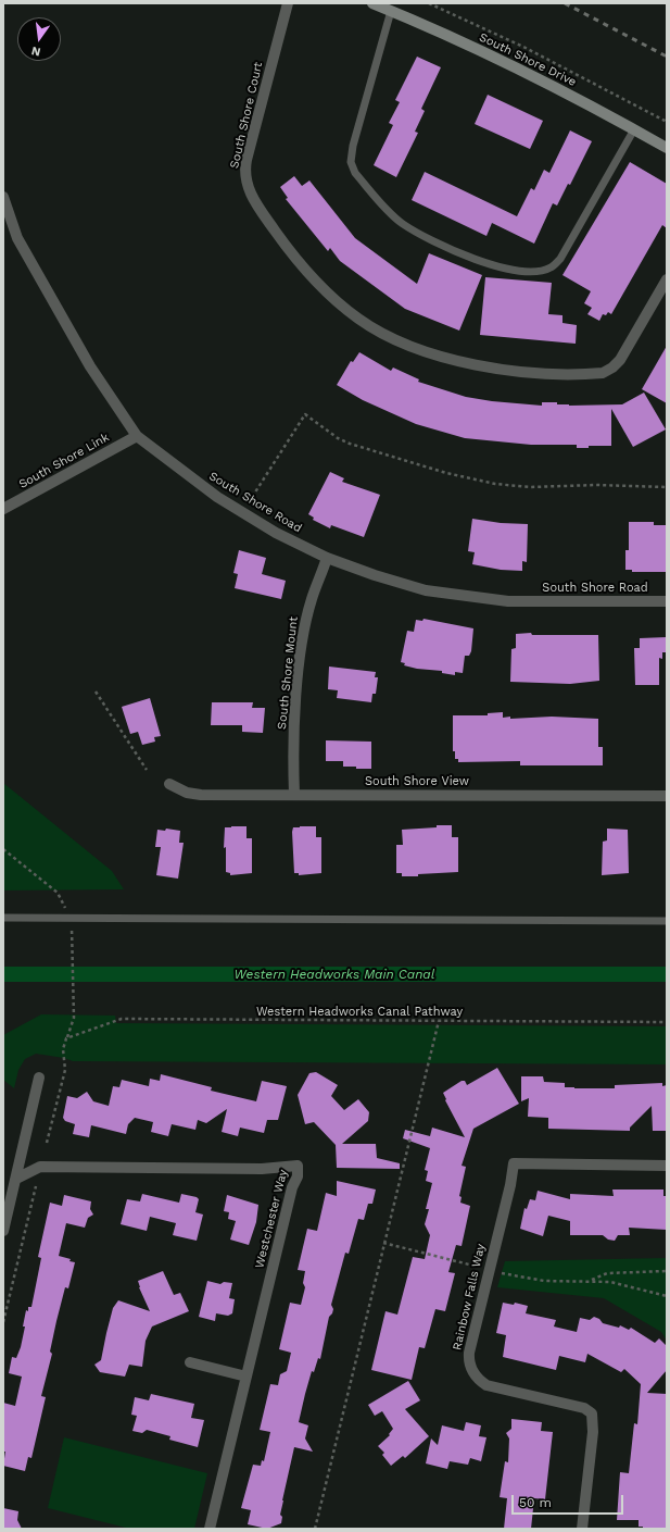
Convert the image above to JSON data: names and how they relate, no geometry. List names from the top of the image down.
{
  "streets": {
    "street": [
      "South Shore Drive",
      "South Shore Court",
      "South Shore Link",
      "South Shore Road",
      "South Shore Mount",
      "South Shore View",
      "Westchester Way",
      "Rainbow Falls Way"
    ],
    "path": ["Western Headworks Canal Pathway"]
  },
  "crossings": [
    ["South Shore Link", "South Shore Road"],
    ["South Shore Road", "South Shore Mount"],
    ["South Shore Mount", "South Shore View"]
  ],
  "water": ["Western Headworks Main Canal"],
  "scale_bar": "50 m",
  "north": "bottom"
}
